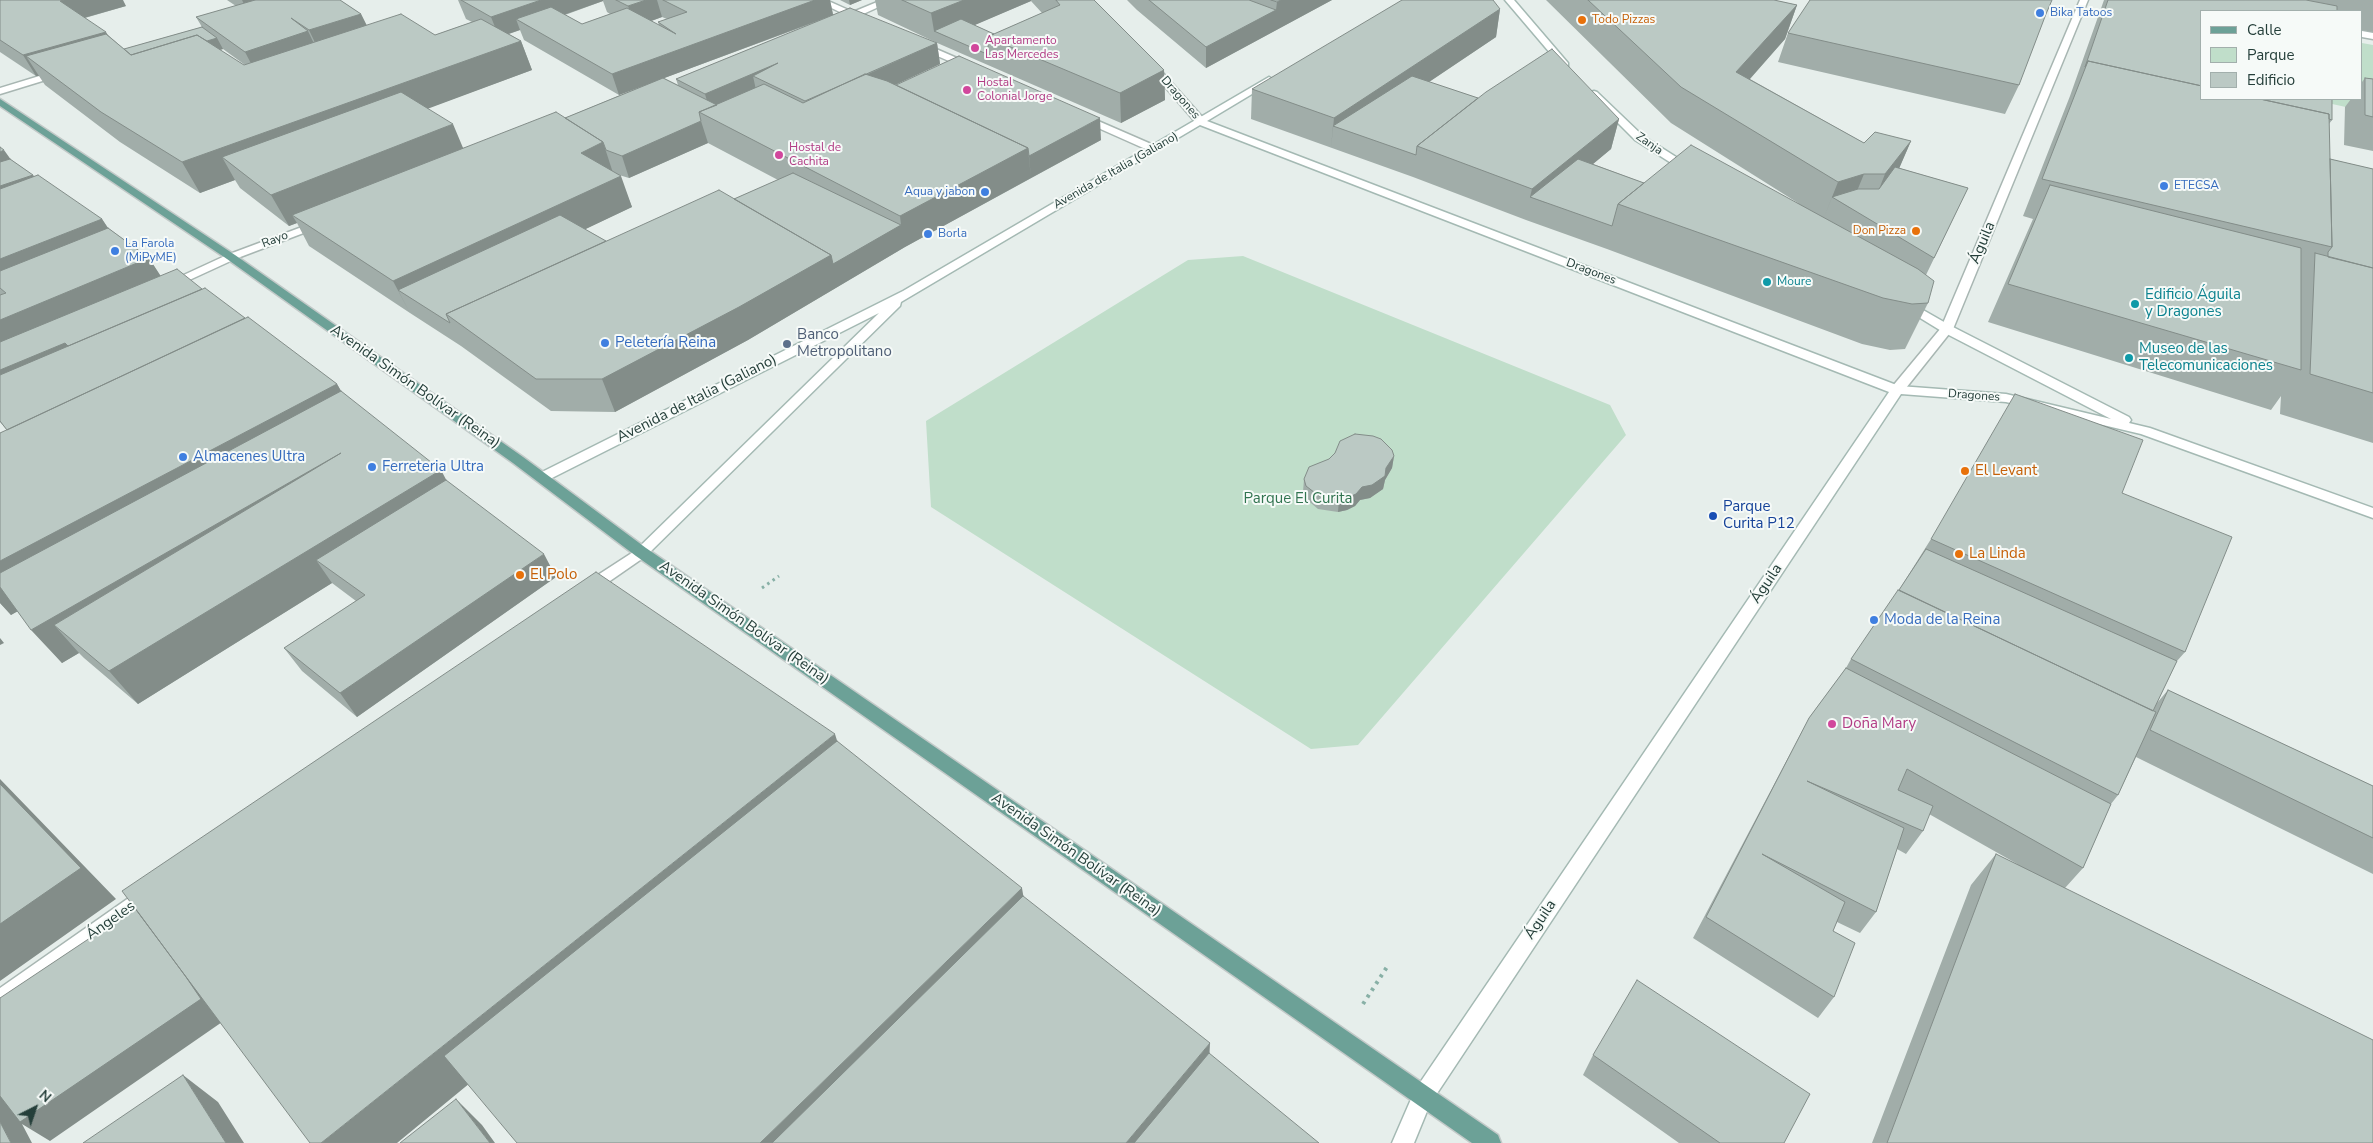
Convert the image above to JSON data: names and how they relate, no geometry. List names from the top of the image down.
{
  "streets": {
    "main road": [
      "Dragones",
      "Zanja",
      "Avenida de Italia (Galiano)",
      "Rayo",
      "Águila",
      "Avenida Simón Bolívar (Reina)",
      "Ángeles"
    ]
  },
  "crossings": [
    ["Dragones", "Avenida de Italia (Galiano)"],
    ["Dragones", "Águila"],
    ["Avenida de Italia (Galiano)", "Avenida Simón Bolívar (Reina)"],
    ["Rayo", "Avenida Simón Bolívar (Reina)"],
    ["Águila", "Avenida Simón Bolívar (Reina)"]
  ],
  "parks": ["Parque El Curita"],
  "places": [
    "Bika Tatoos",
    "Todo Pizzas",
    "Apartamento Las Mercedes",
    "Hostal Colonial Jorge",
    "Hostal de Cachita",
    "ETECSA",
    "Aqua y jabon",
    "Don Pizza",
    "Borla",
    "La Farola (MiPyME)",
    "Moure",
    "Edificio Águila y Dragones",
    "Peletería Reina",
    "Banco Metropolitano",
    "Museo de las Telecomunicaciones",
    "Almacenes Ultra",
    "Ferreteria Ultra",
    "El Levant",
    "Parque Curita P12",
    "La Linda",
    "El Polo",
    "Moda de la Reina",
    "Doña Mary"
  ],
  "legend": ["Calle", "Parque", "Edificio"],
  "north": "top right"
}
